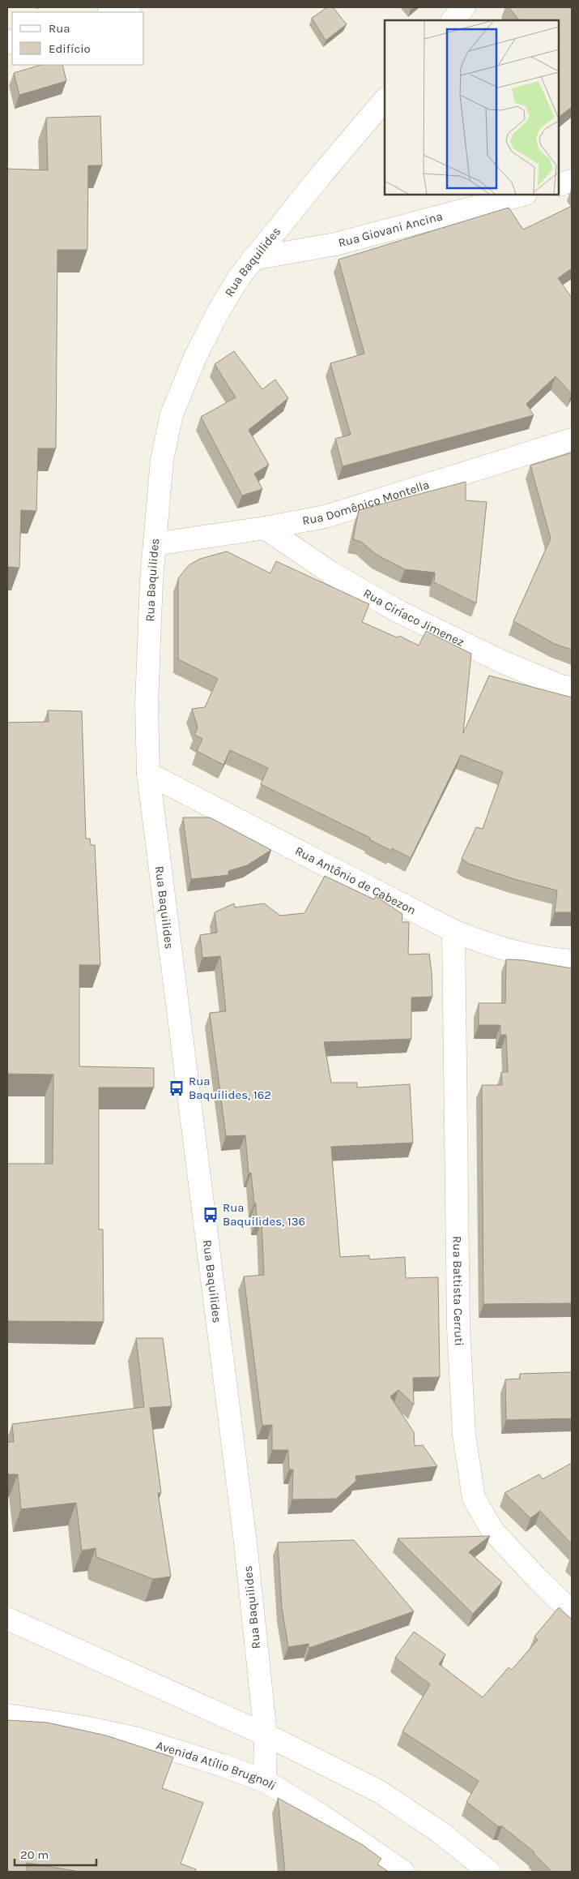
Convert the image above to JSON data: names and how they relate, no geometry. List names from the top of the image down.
{
  "streets": {
    "street": [
      "Rua Giovani Ancina",
      "Rua Baquilides",
      "Rua Domênico Montella",
      "Rua Ciríaco Jimenez",
      "Rua Antônio de Cabezon",
      "Rua Battista Cerruti",
      "Avenida Atílio Brugnoli"
    ]
  },
  "crossings": [
    ["Rua Giovani Ancina", "Rua Baquilides"],
    ["Rua Baquilides", "Rua Domênico Montella"],
    ["Rua Baquilides", "Rua Antônio de Cabezon"],
    ["Rua Baquilides", "Avenida Atílio Brugnoli"],
    ["Rua Domênico Montella", "Rua Ciríaco Jimenez"],
    ["Rua Antônio de Cabezon", "Rua Battista Cerruti"]
  ],
  "places": {
    "bus stop": ["Rua Baquilides, 162", "Rua Baquilides, 136"]
  },
  "legend": ["Rua", "Edifício"],
  "scale_bar": "20 m"
}
